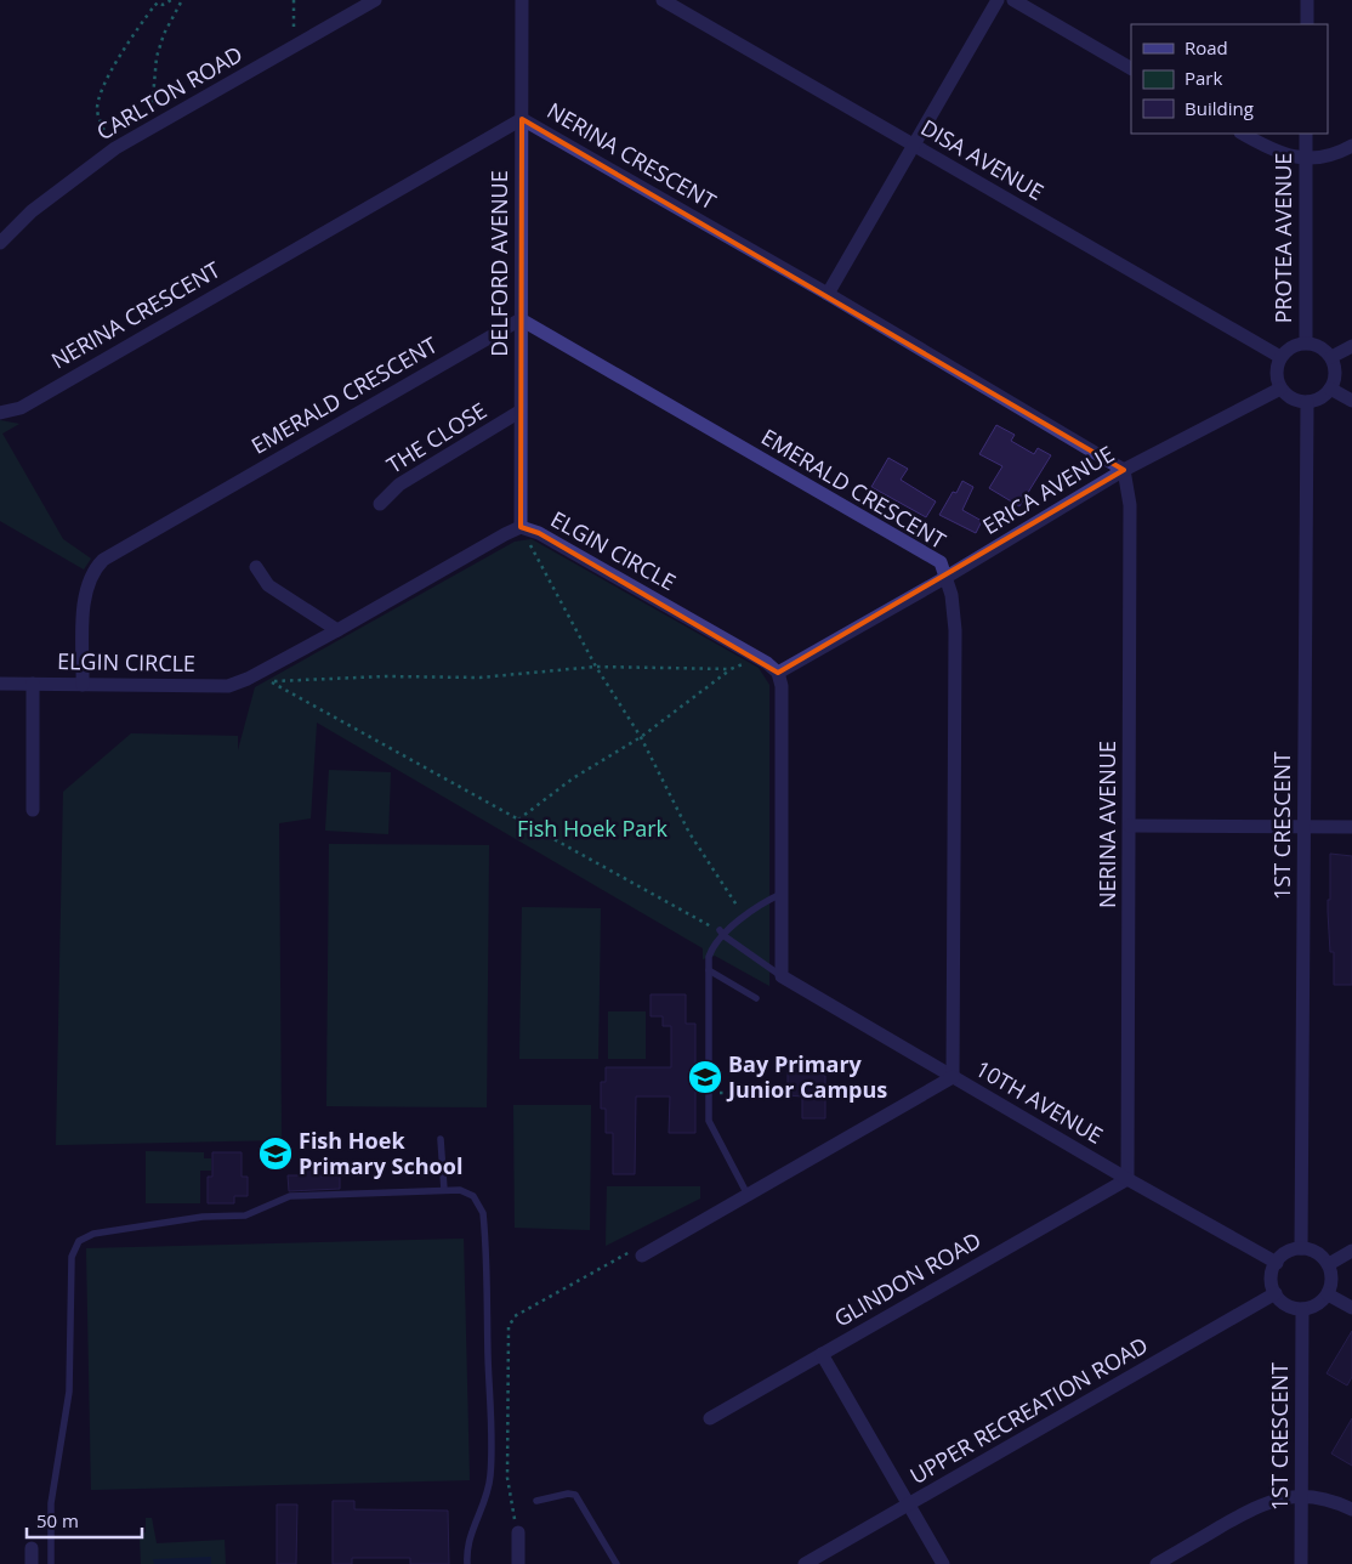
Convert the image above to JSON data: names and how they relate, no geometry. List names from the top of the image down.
{
  "streets": {
    "street": [
      "CARLTON ROAD",
      "NERINA CRESCENT",
      "DISA AVENUE",
      "PROTEA AVENUE",
      "DELFORD AVENUE",
      "EMERALD CRESCENT",
      "THE CLOSE",
      "ERICA AVENUE",
      "ELGIN CIRCLE",
      "NERINA AVENUE",
      "1ST CRESCENT",
      "10TH AVENUE",
      "GLINDON ROAD",
      "UPPER RECREATION ROAD"
    ]
  },
  "crossings": [
    ["NERINA CRESCENT", "DELFORD AVENUE"],
    ["NERINA CRESCENT", "ERICA AVENUE"],
    ["NERINA CRESCENT", "NERINA AVENUE"],
    ["DISA AVENUE", "PROTEA AVENUE"],
    ["DISA AVENUE", "ERICA AVENUE"],
    ["DISA AVENUE", "1ST CRESCENT"],
    ["PROTEA AVENUE", "ERICA AVENUE"],
    ["PROTEA AVENUE", "1ST CRESCENT"],
    ["DELFORD AVENUE", "EMERALD CRESCENT"],
    ["DELFORD AVENUE", "THE CLOSE"],
    ["DELFORD AVENUE", "ELGIN CIRCLE"],
    ["EMERALD CRESCENT", "ERICA AVENUE"],
    ["EMERALD CRESCENT", "ELGIN CIRCLE"],
    ["EMERALD CRESCENT", "10TH AVENUE"],
    ["ERICA AVENUE", "ELGIN CIRCLE"],
    ["ERICA AVENUE", "NERINA AVENUE"],
    ["ERICA AVENUE", "1ST CRESCENT"],
    ["NERINA AVENUE", "10TH AVENUE"],
    ["NERINA AVENUE", "GLINDON ROAD"],
    ["1ST CRESCENT", "10TH AVENUE"],
    ["1ST CRESCENT", "UPPER RECREATION ROAD"],
    ["10TH AVENUE", "GLINDON ROAD"],
    ["10TH AVENUE", "UPPER RECREATION ROAD"]
  ],
  "parks": ["Fish Hoek Park"],
  "places": {
    "school or university": ["Bay Primary Junior Campus", "Fish Hoek Primary School"]
  },
  "legend": ["Road", "Park", "Building"],
  "scale_bar": "50 m"
}
